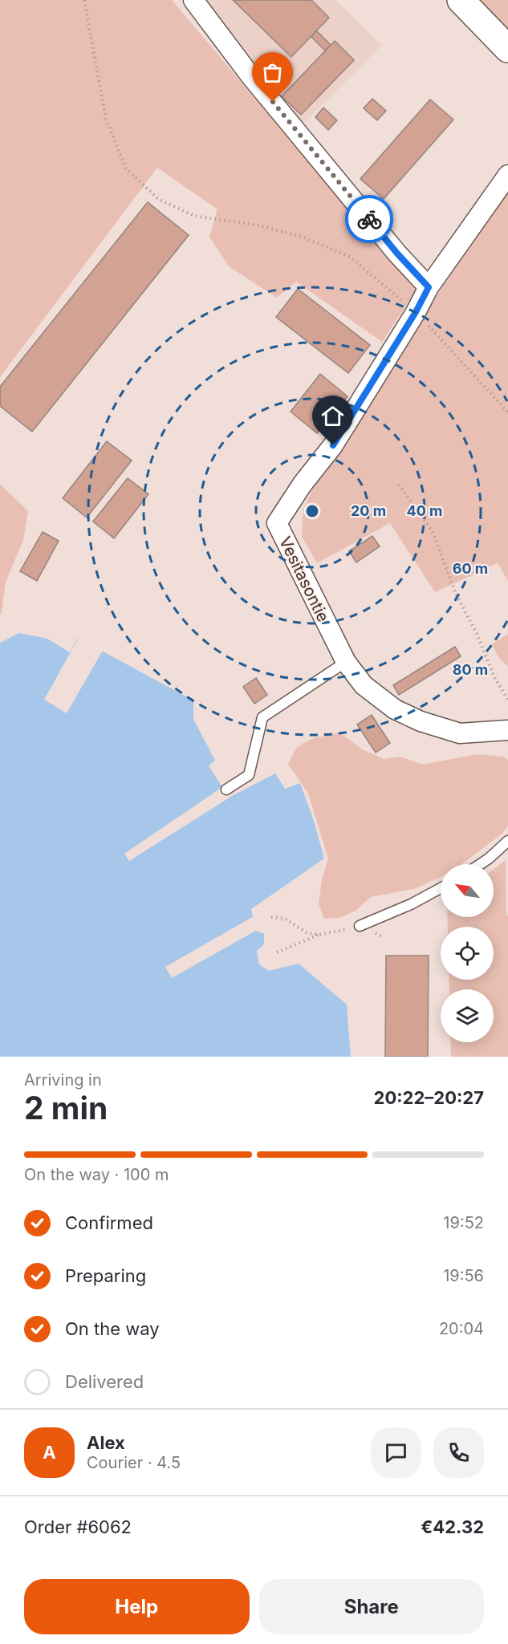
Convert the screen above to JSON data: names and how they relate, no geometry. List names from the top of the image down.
{
  "streets": {
    "street": ["Vesitasontie"]
  },
  "north": "top left",
  "page": {
    "heading": ["2 min", "Arriving in", "20:22–20:27"],
    "panel": [
      "Alex",
      "Courier · 4.5",
      "Order #6062",
      "€42.32"
    ],
    "bar": "On the way · 100 m",
    "list": [
      ["Confirmed", "19:52"],
      ["Preparing", "19:56"],
      ["On the way", "20:04"],
      "Delivered"
    ],
    "round": "A",
    "buttons": ["Help", "Share"]
  },
  "rings": [
    "20 m",
    "40 m",
    "60 m",
    "80 m"
  ]
}
